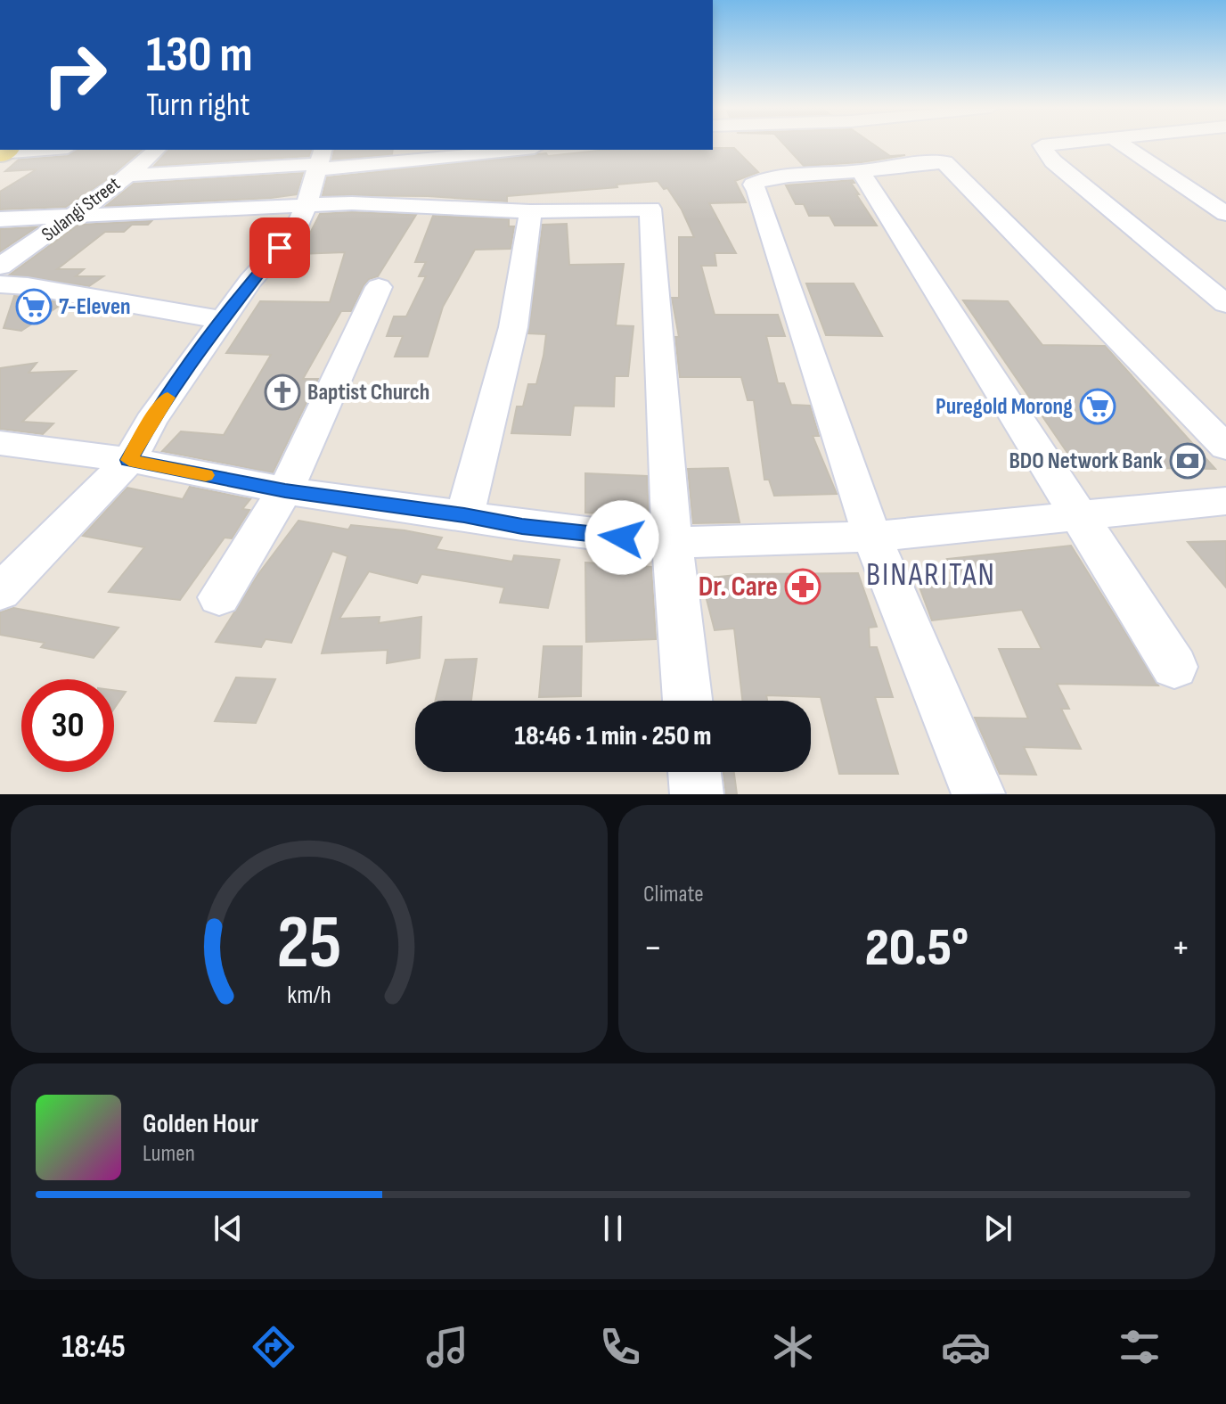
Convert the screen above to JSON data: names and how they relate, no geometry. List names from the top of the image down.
{
  "streets": {
    "street": ["Sulangi Street"]
  },
  "districts": ["BINARITAN"],
  "places": {
    "supermarket": ["7-Eleven", "Puregold Morong"],
    "church": ["Baptist Church"],
    "bank": ["BDO Network Bank"],
    "pharmacy": ["Dr. Care"]
  },
  "page": {
    "turn": ["130 m", "Turn right"],
    "limit": "30",
    "trip": "18:46 · 1 min · 250 m",
    "tile": "Climate",
    "heat": ["−", "20.5°", "+"],
    "song": ["Golden Hour", "Lumen"],
    "tabs": "18:45",
    "gauge": ["25", "km/h"]
  }
}
